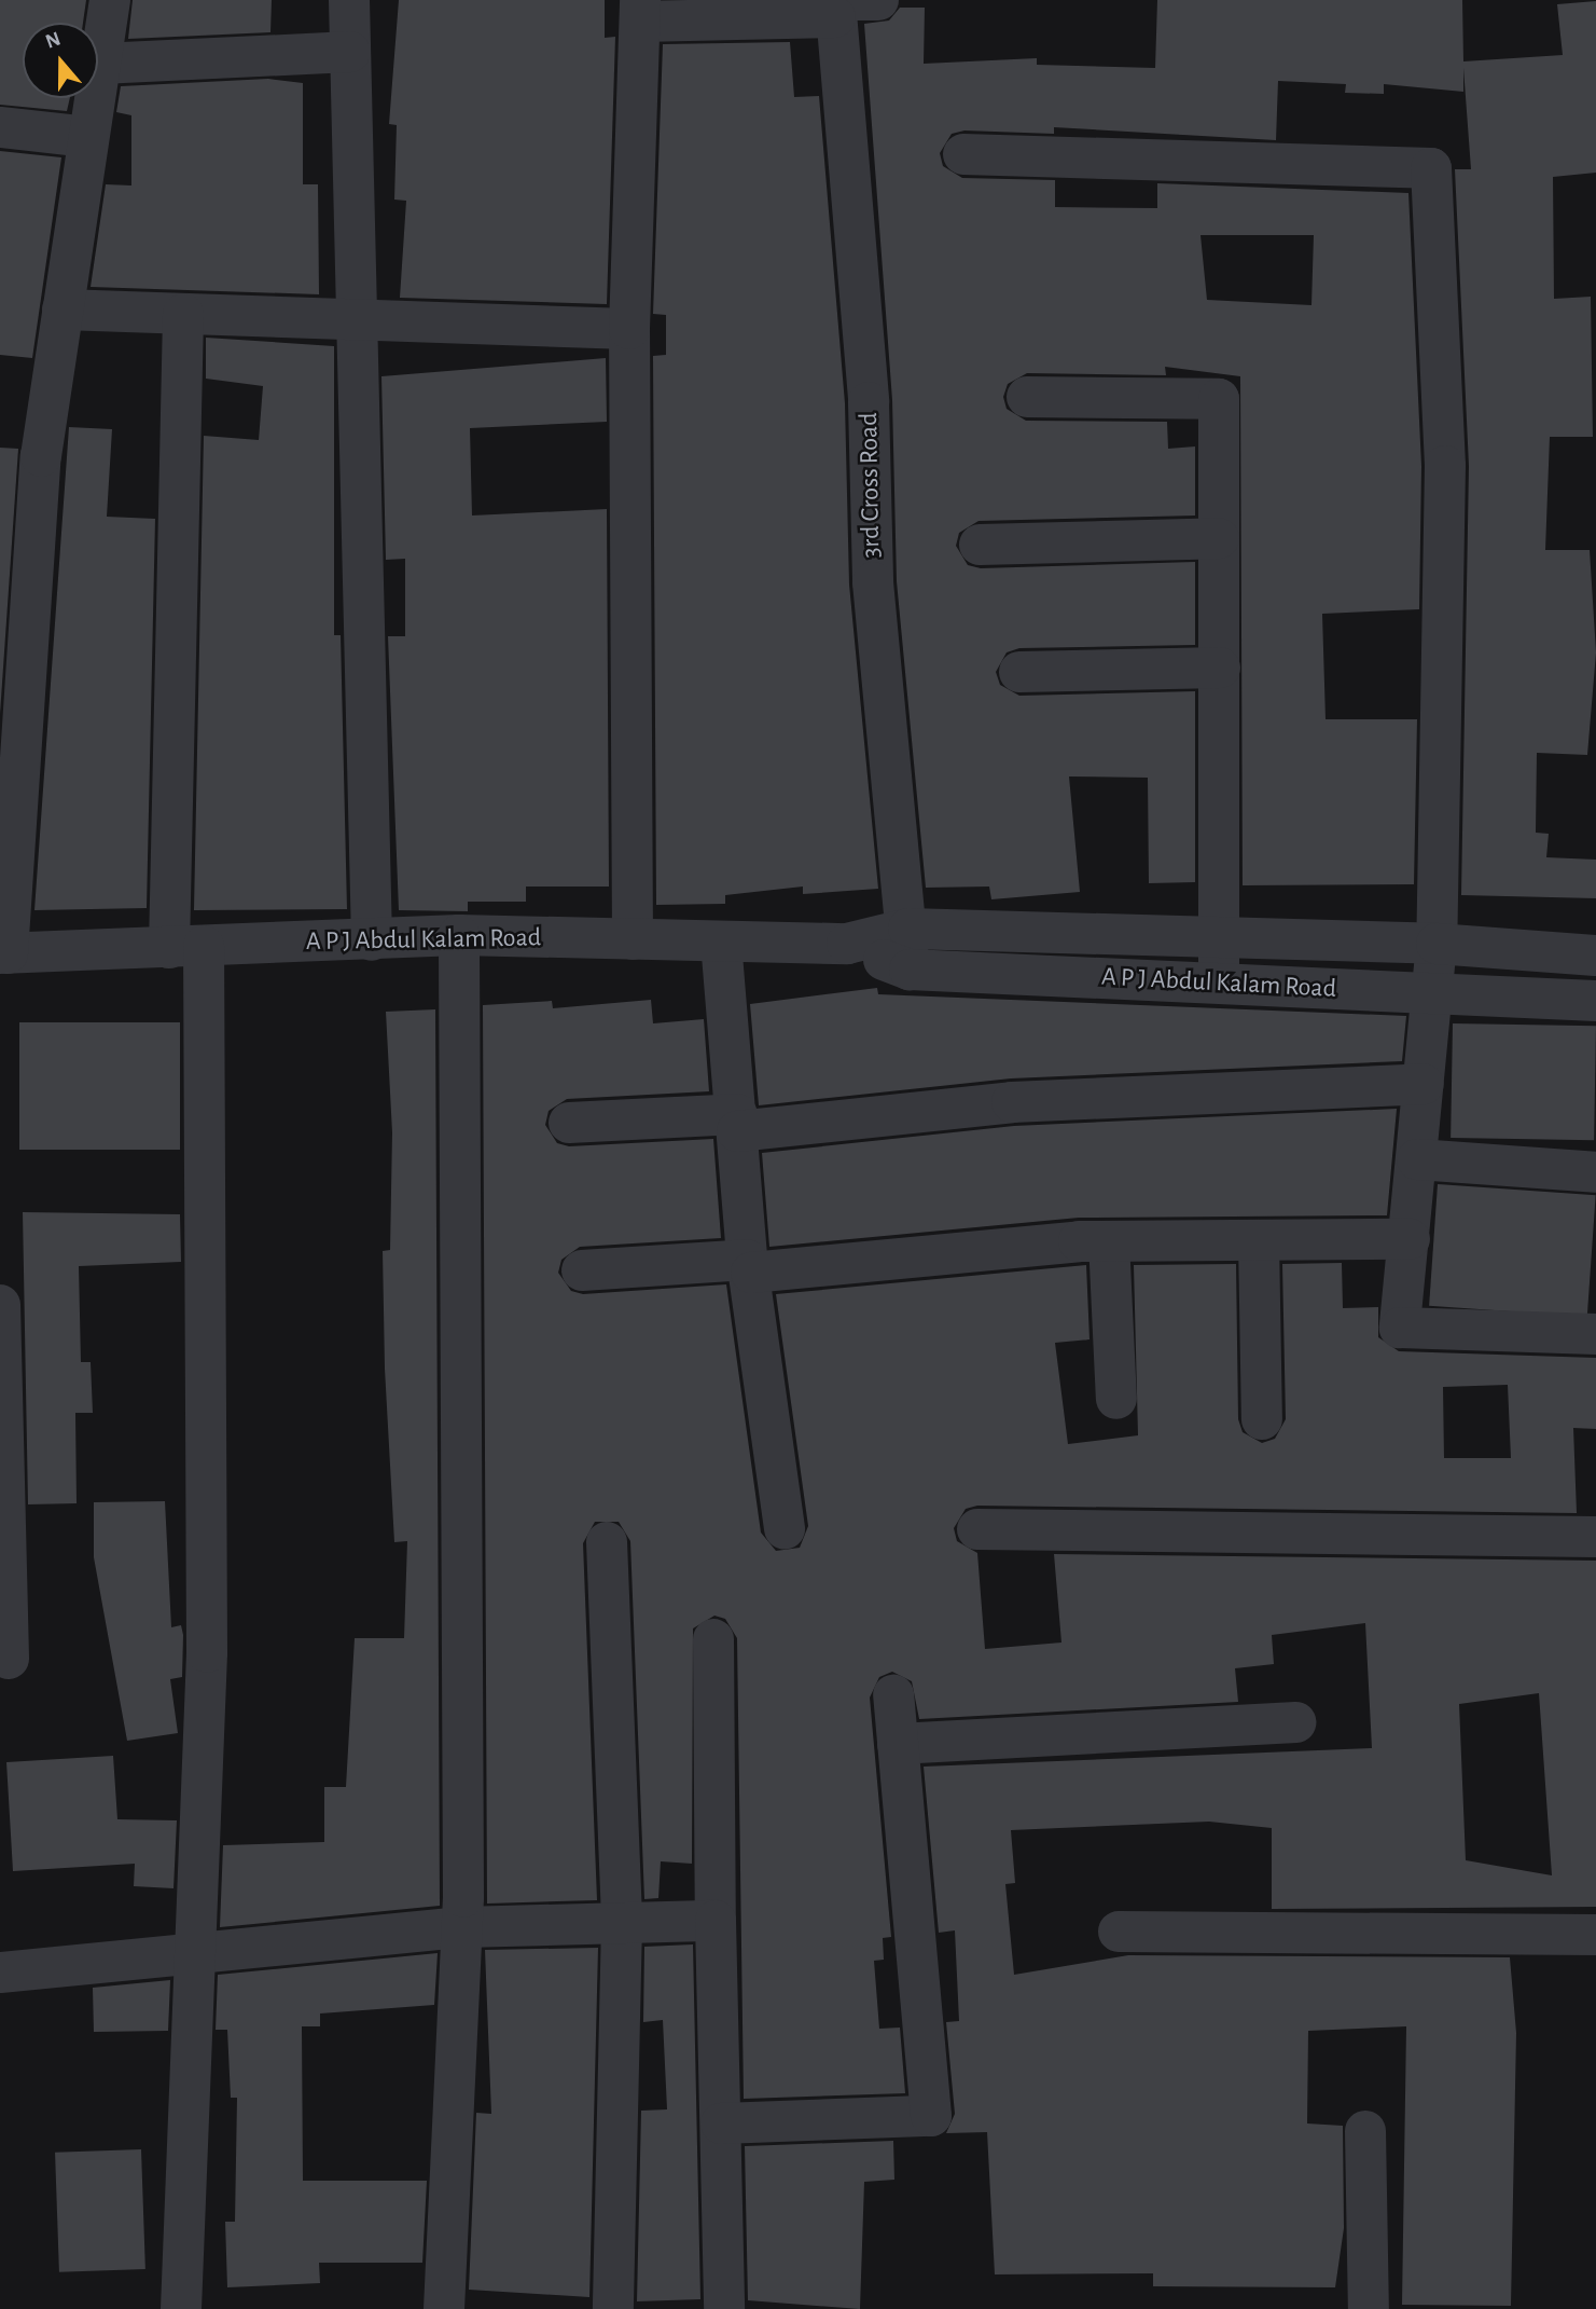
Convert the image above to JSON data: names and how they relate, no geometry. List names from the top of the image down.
{
  "streets": {
    "street": ["3rd Cross Road", "A P J Abdul Kalam Road"]
  },
  "crossings": [
    ["3rd Cross Road", "A P J Abdul Kalam Road"]
  ],
  "north": "top"
}
